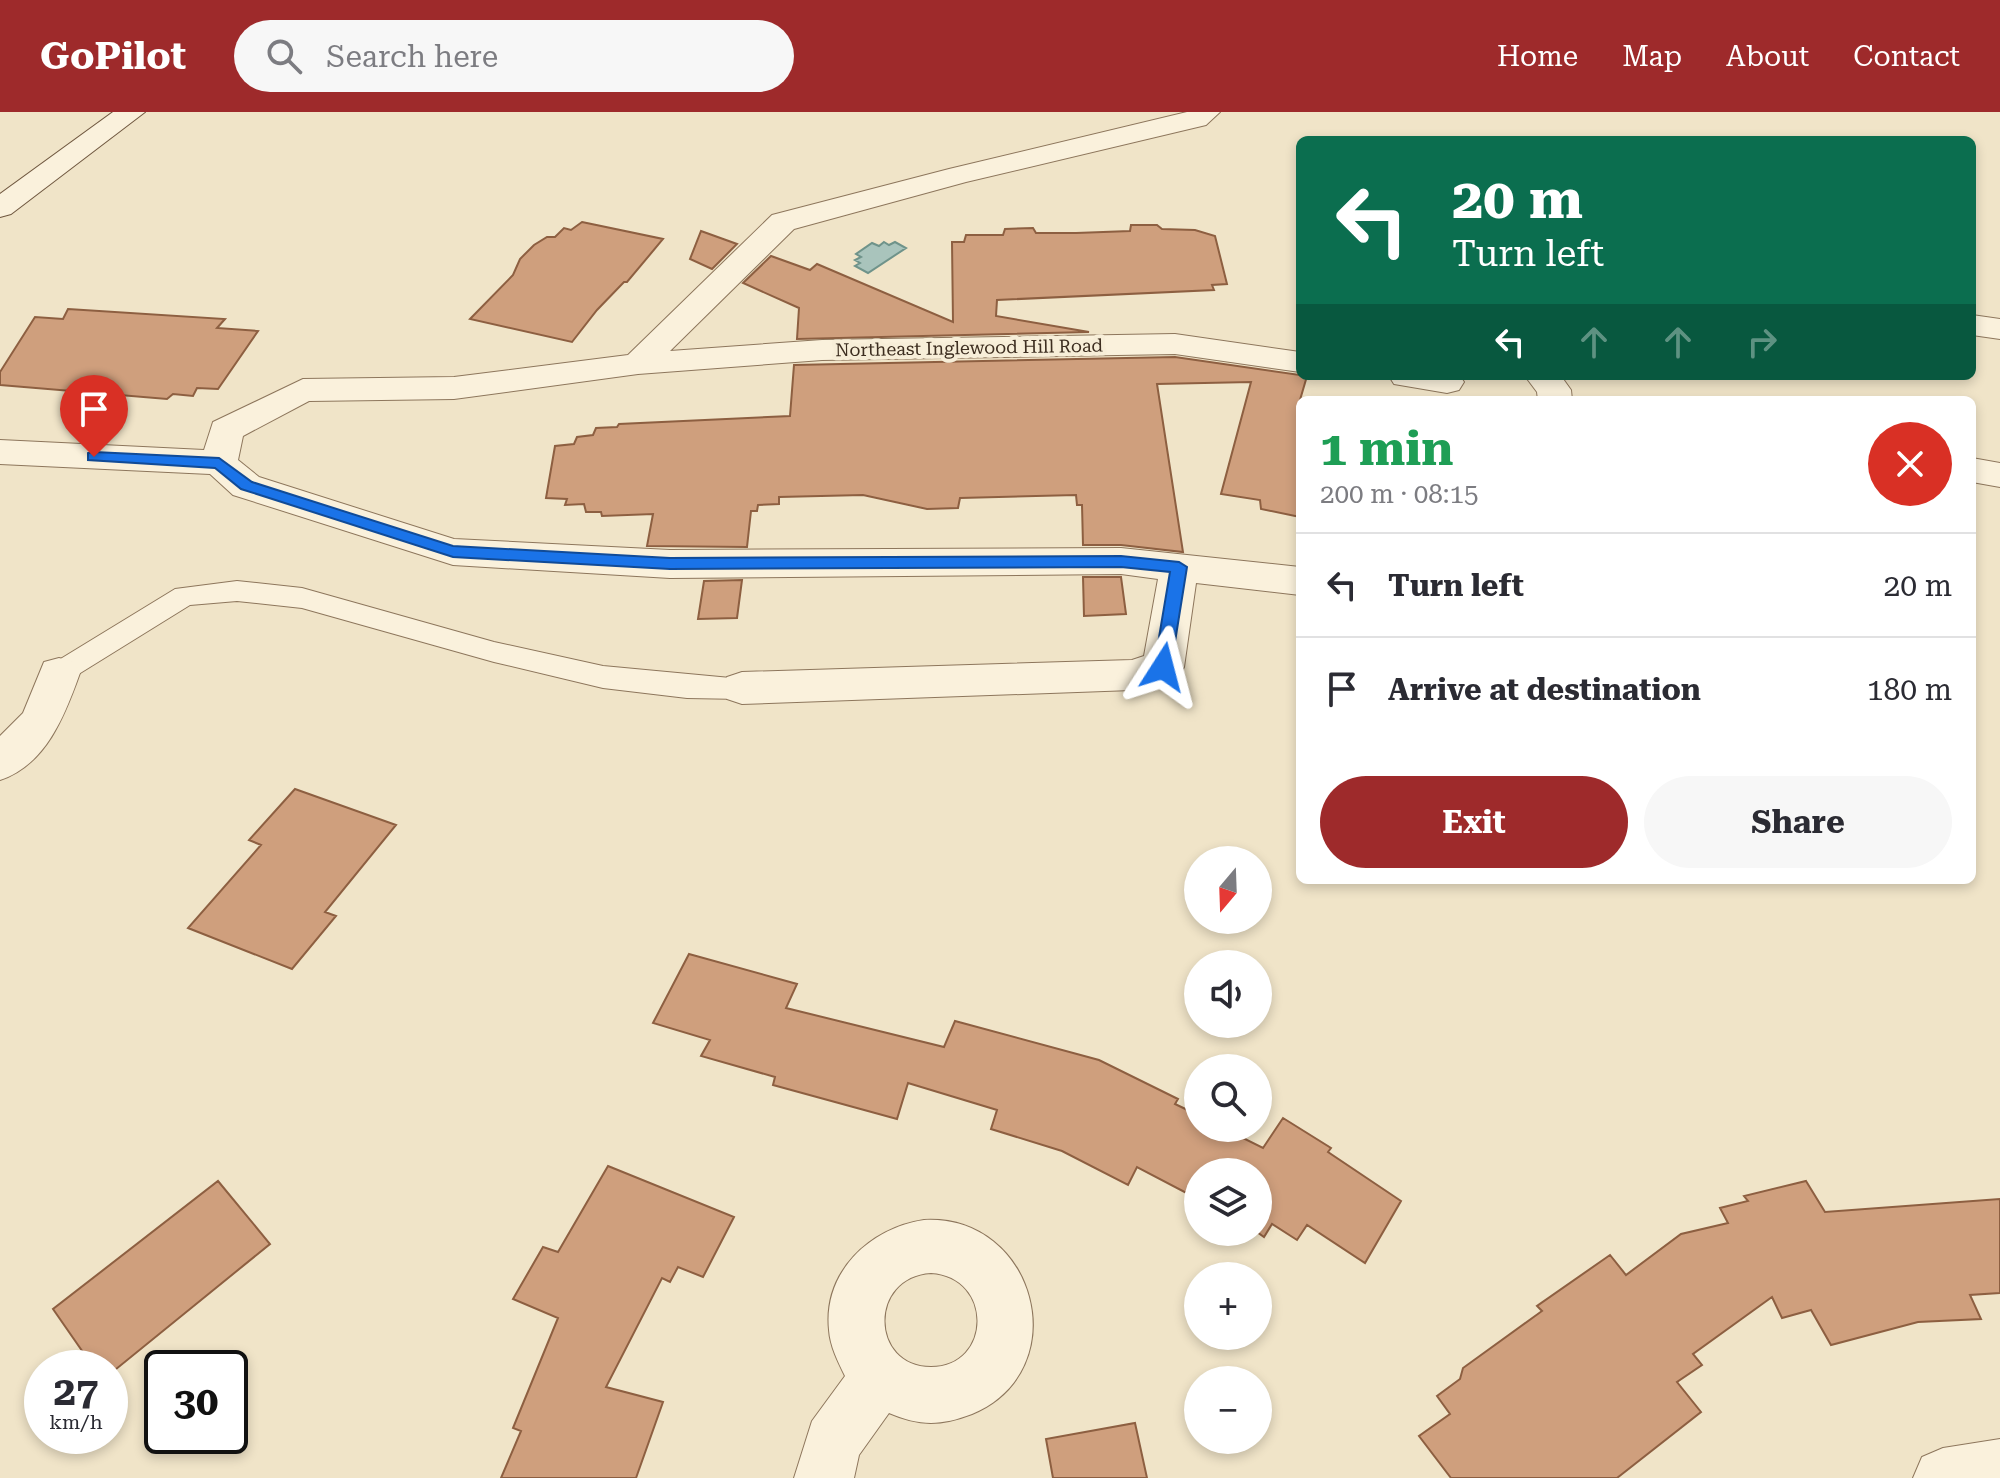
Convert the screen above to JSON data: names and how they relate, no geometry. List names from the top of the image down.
{
  "streets": {
    "street": ["Northeast Inglewood Hill Road"]
  },
  "north": "bottom",
  "page": {
    "header": "GoPilot",
    "search": "Search here",
    "nav": [
      "Home",
      "Map",
      "About",
      "Contact"
    ],
    "turn": ["20 m", "Turn left"],
    "heading": ["1 min", "200 m · 08:15"],
    "list": [
      {
        "name": "Turn left",
        "value": "20 m"
      },
      {
        "name": "Arrive at destination",
        "value": "180 m"
      }
    ],
    "buttons": ["Exit", "Share"],
    "map_buttons": ["+", "−"],
    "speed": "27 km/h",
    "limit": "30"
  }
}
